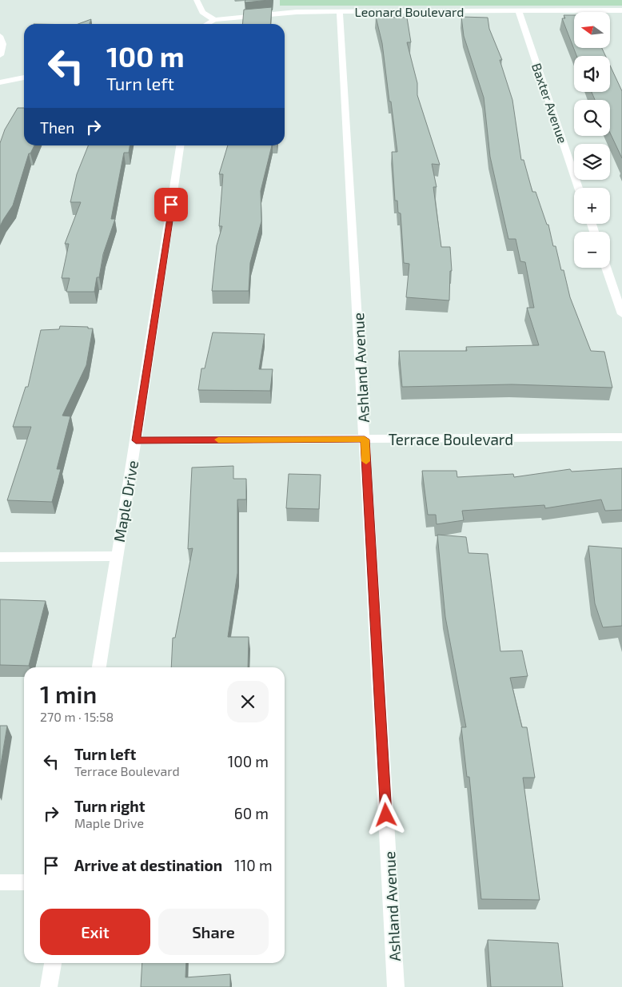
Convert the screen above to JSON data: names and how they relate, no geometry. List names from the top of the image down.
{
  "streets": {
    "street": [
      "Leonard Boulevard",
      "Baxter Avenue",
      "Ashland Avenue",
      "Terrace Boulevard",
      "Maple Drive"
    ]
  },
  "crossings": [
    ["Leonard Boulevard", "Baxter Avenue"],
    ["Leonard Boulevard", "Ashland Avenue"],
    ["Ashland Avenue", "Terrace Boulevard"],
    ["Terrace Boulevard", "Maple Drive"]
  ],
  "north": "left",
  "page": {
    "map_buttons": ["+", "−"],
    "turn": ["100 m", "Turn left"],
    "then": "Then",
    "heading": ["1 min", "270 m · 15:58"],
    "list": [
      {
        "name": "Turn left",
        "note": "Terrace Boulevard",
        "value": "100 m"
      },
      {
        "name": "Turn right",
        "note": "Maple Drive",
        "value": "60 m"
      },
      {
        "name": "Arrive at destination",
        "value": "110 m"
      }
    ],
    "buttons": ["Exit", "Share"]
  }
}
